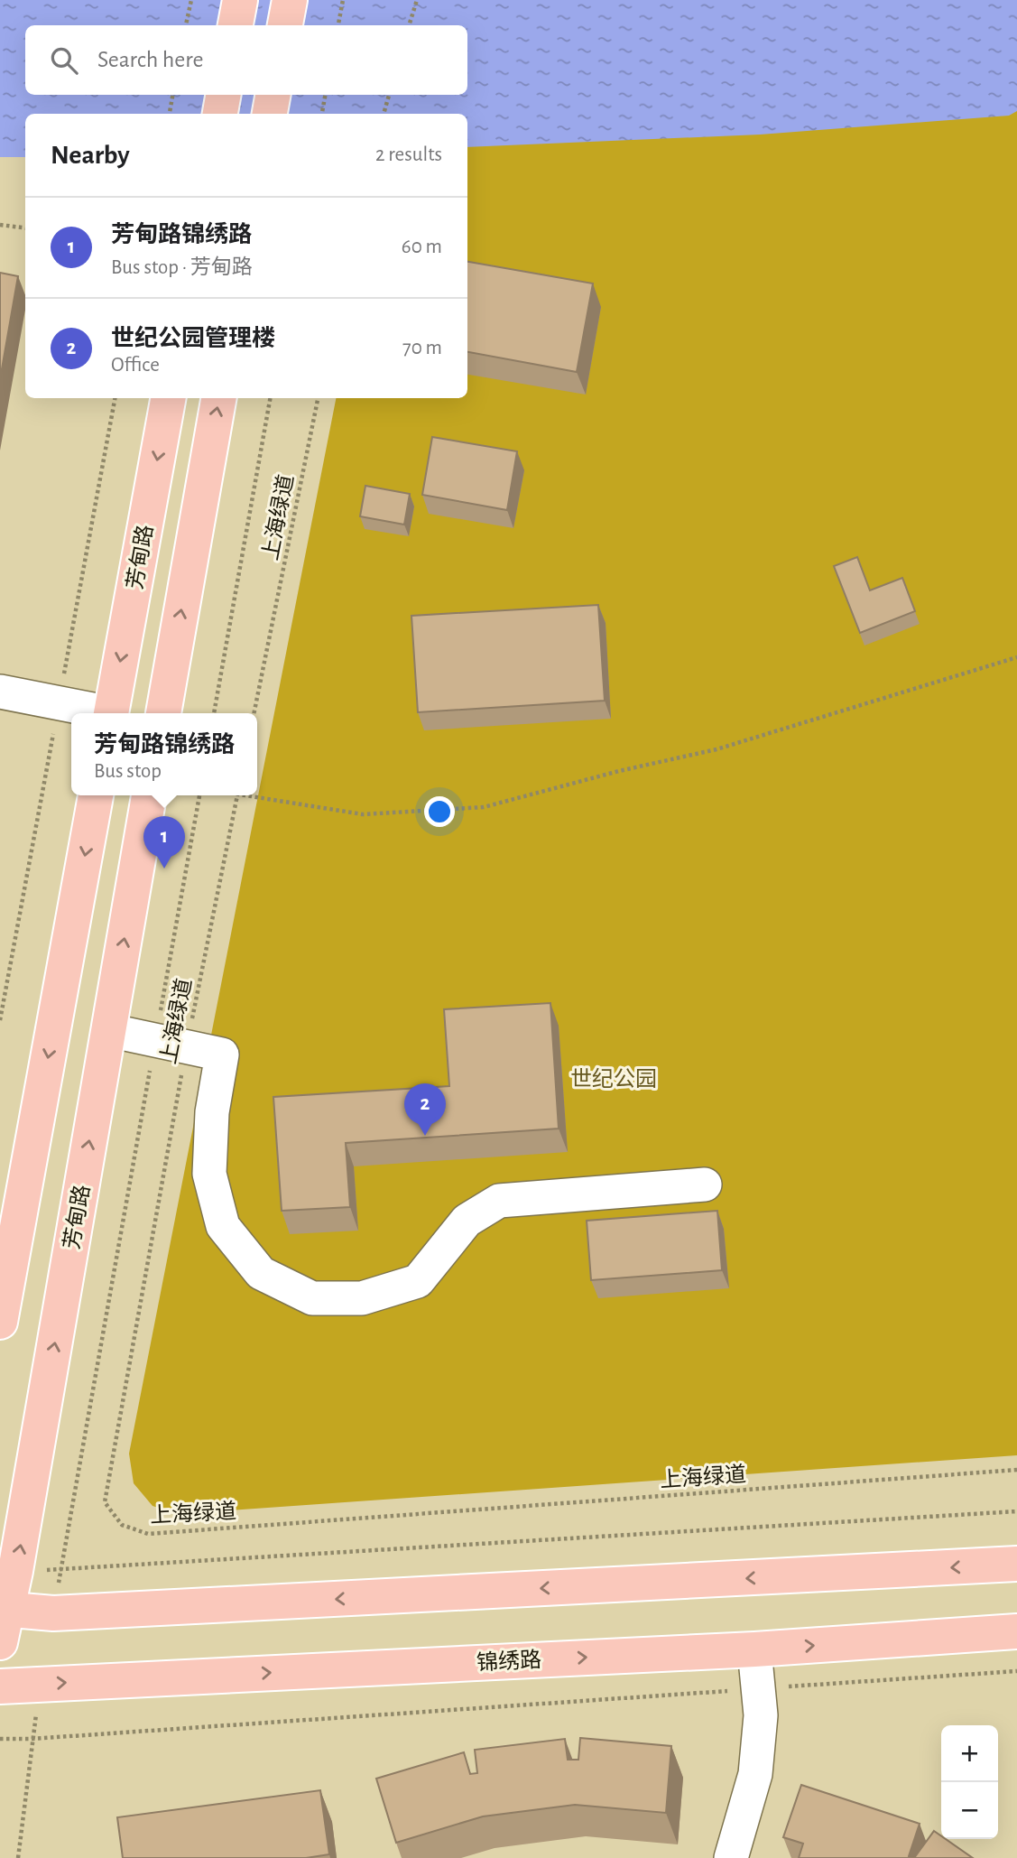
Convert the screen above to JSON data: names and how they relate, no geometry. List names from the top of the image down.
{
  "streets": {
    "main road": ["芳甸路", "锦绣路"],
    "path": ["上海绿道"]
  },
  "parks": ["世纪公园"],
  "page": {
    "search": "Search here",
    "heading": ["Nearby", "2 results"],
    "list": [
      {
        "mark": "1",
        "name": "芳甸路锦绣路",
        "note": "Bus stop · 芳甸路",
        "value": "60 m"
      },
      {
        "mark": "2",
        "name": "世纪公园管理楼",
        "note": "Office",
        "value": "70 m"
      }
    ],
    "popup": ["芳甸路锦绣路", "Bus stop"],
    "pins": ["1", "2"],
    "map_buttons": ["+", "−"]
  }
}
